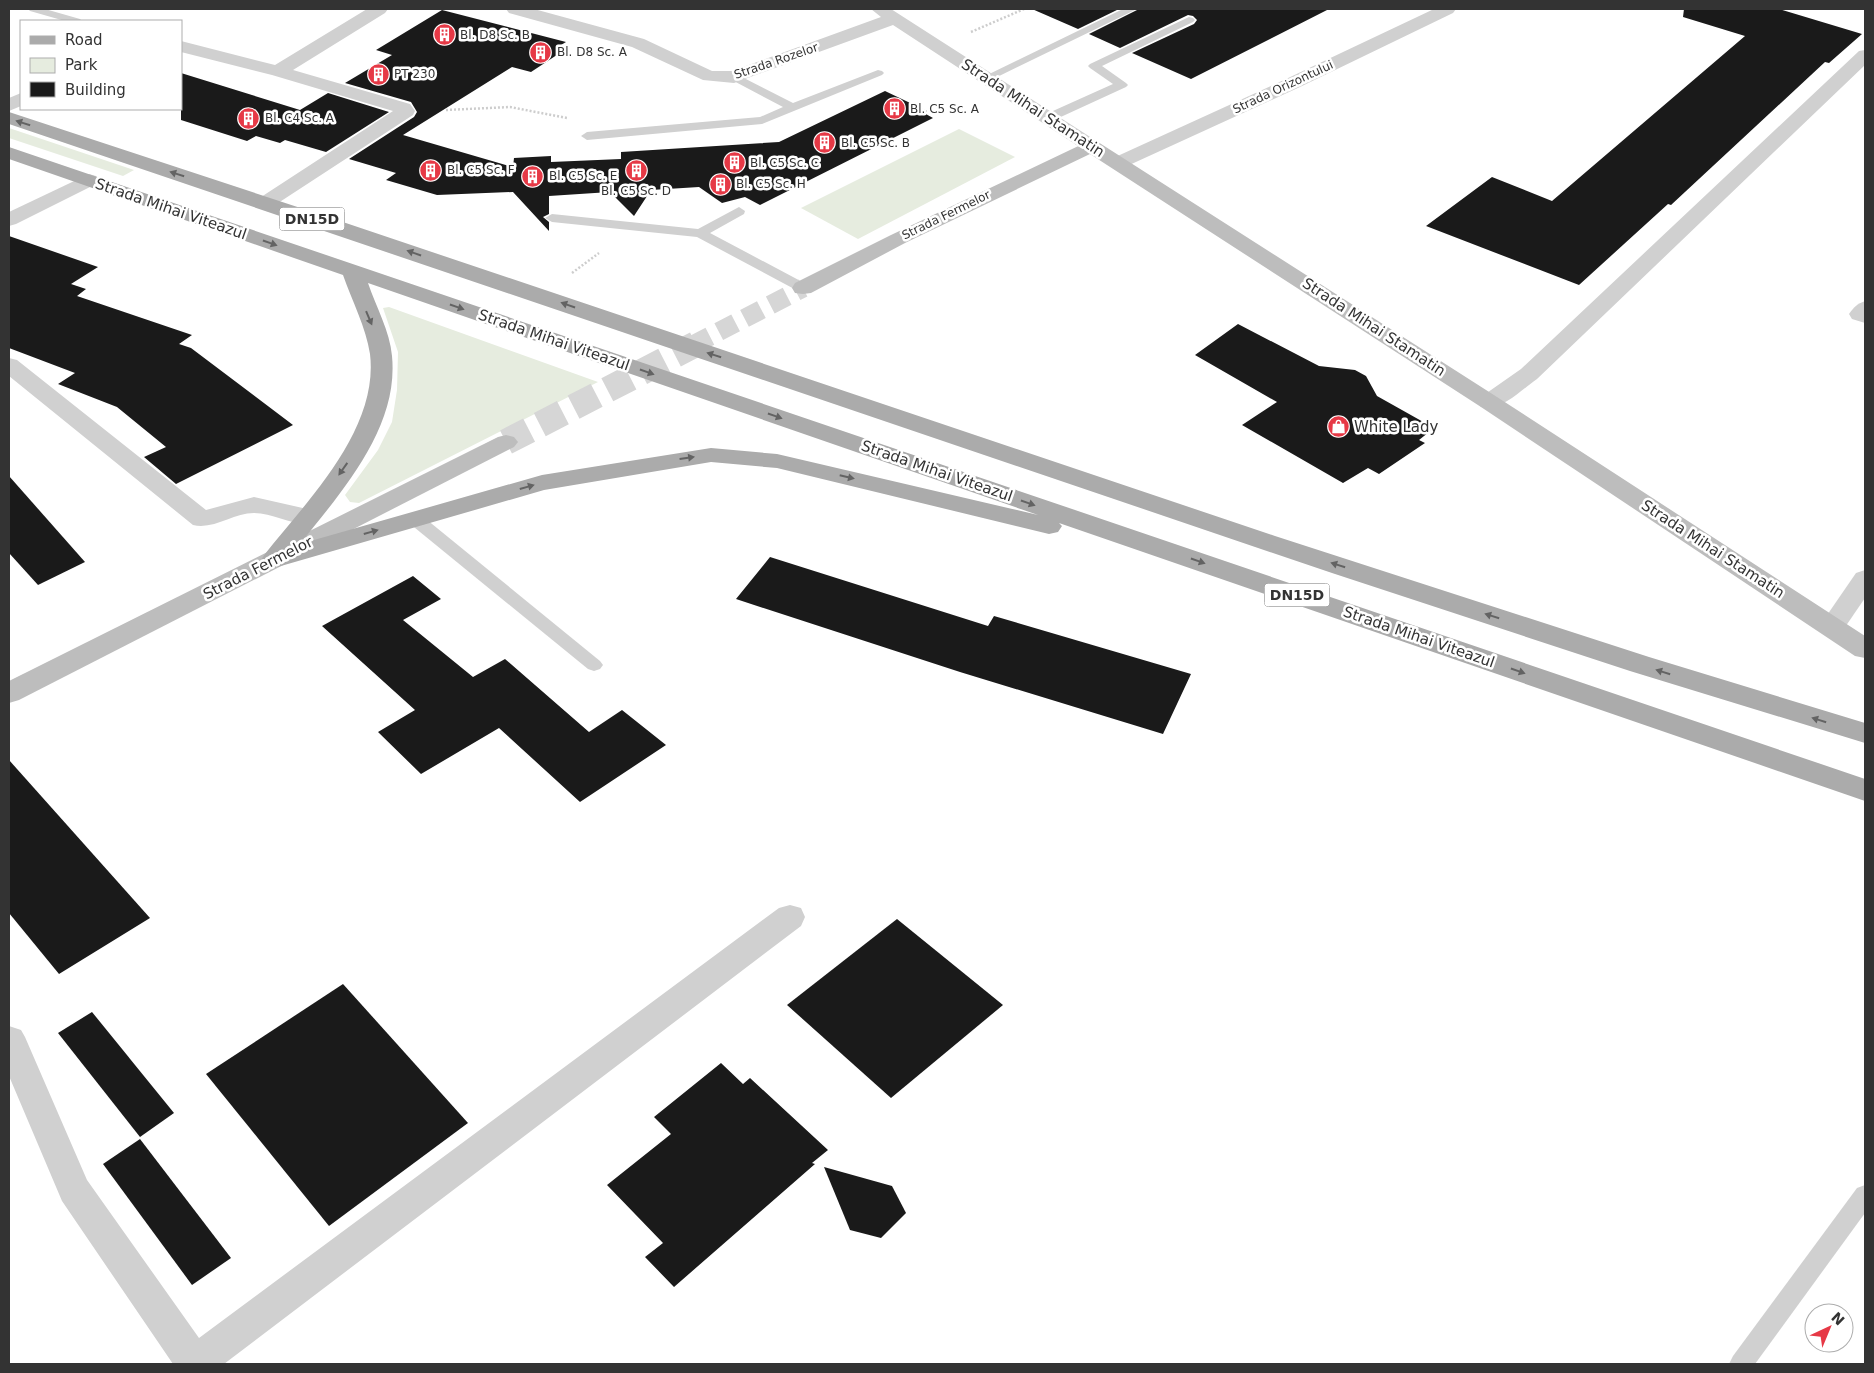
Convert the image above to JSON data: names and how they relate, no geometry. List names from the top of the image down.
{
  "streets": {
    "main road": ["Strada Mihai Viteazul", "DN15D"],
    "street": [
      "Strada Rozelor",
      "Strada Orizontului",
      "Strada Mihai Stamatin",
      "Strada Fermelor"
    ]
  },
  "crossings": [
    ["Strada Rozelor", "Strada Mihai Stamatin"],
    ["Strada Orizontului", "Strada Mihai Stamatin"],
    ["Strada Mihai Stamatin", "Strada Fermelor"]
  ],
  "places": {
    "building": [
      "Bl. D8 Sc. B",
      "Bl. D8 Sc. A",
      "PT 230",
      "Bl. C5 Sc. A",
      "Bl. C4 Sc. A",
      "Bl. C5 Sc. B",
      "Bl. C5 Sc. C",
      "Bl. C5 Sc. F",
      "Bl. C5 Sc. D",
      "Bl. C5 Sc. E",
      "Bl. C5 Sc. H"
    ],
    "shop": ["White Lady"]
  },
  "legend": ["Road", "Park", "Building"],
  "north": "top right"
}
